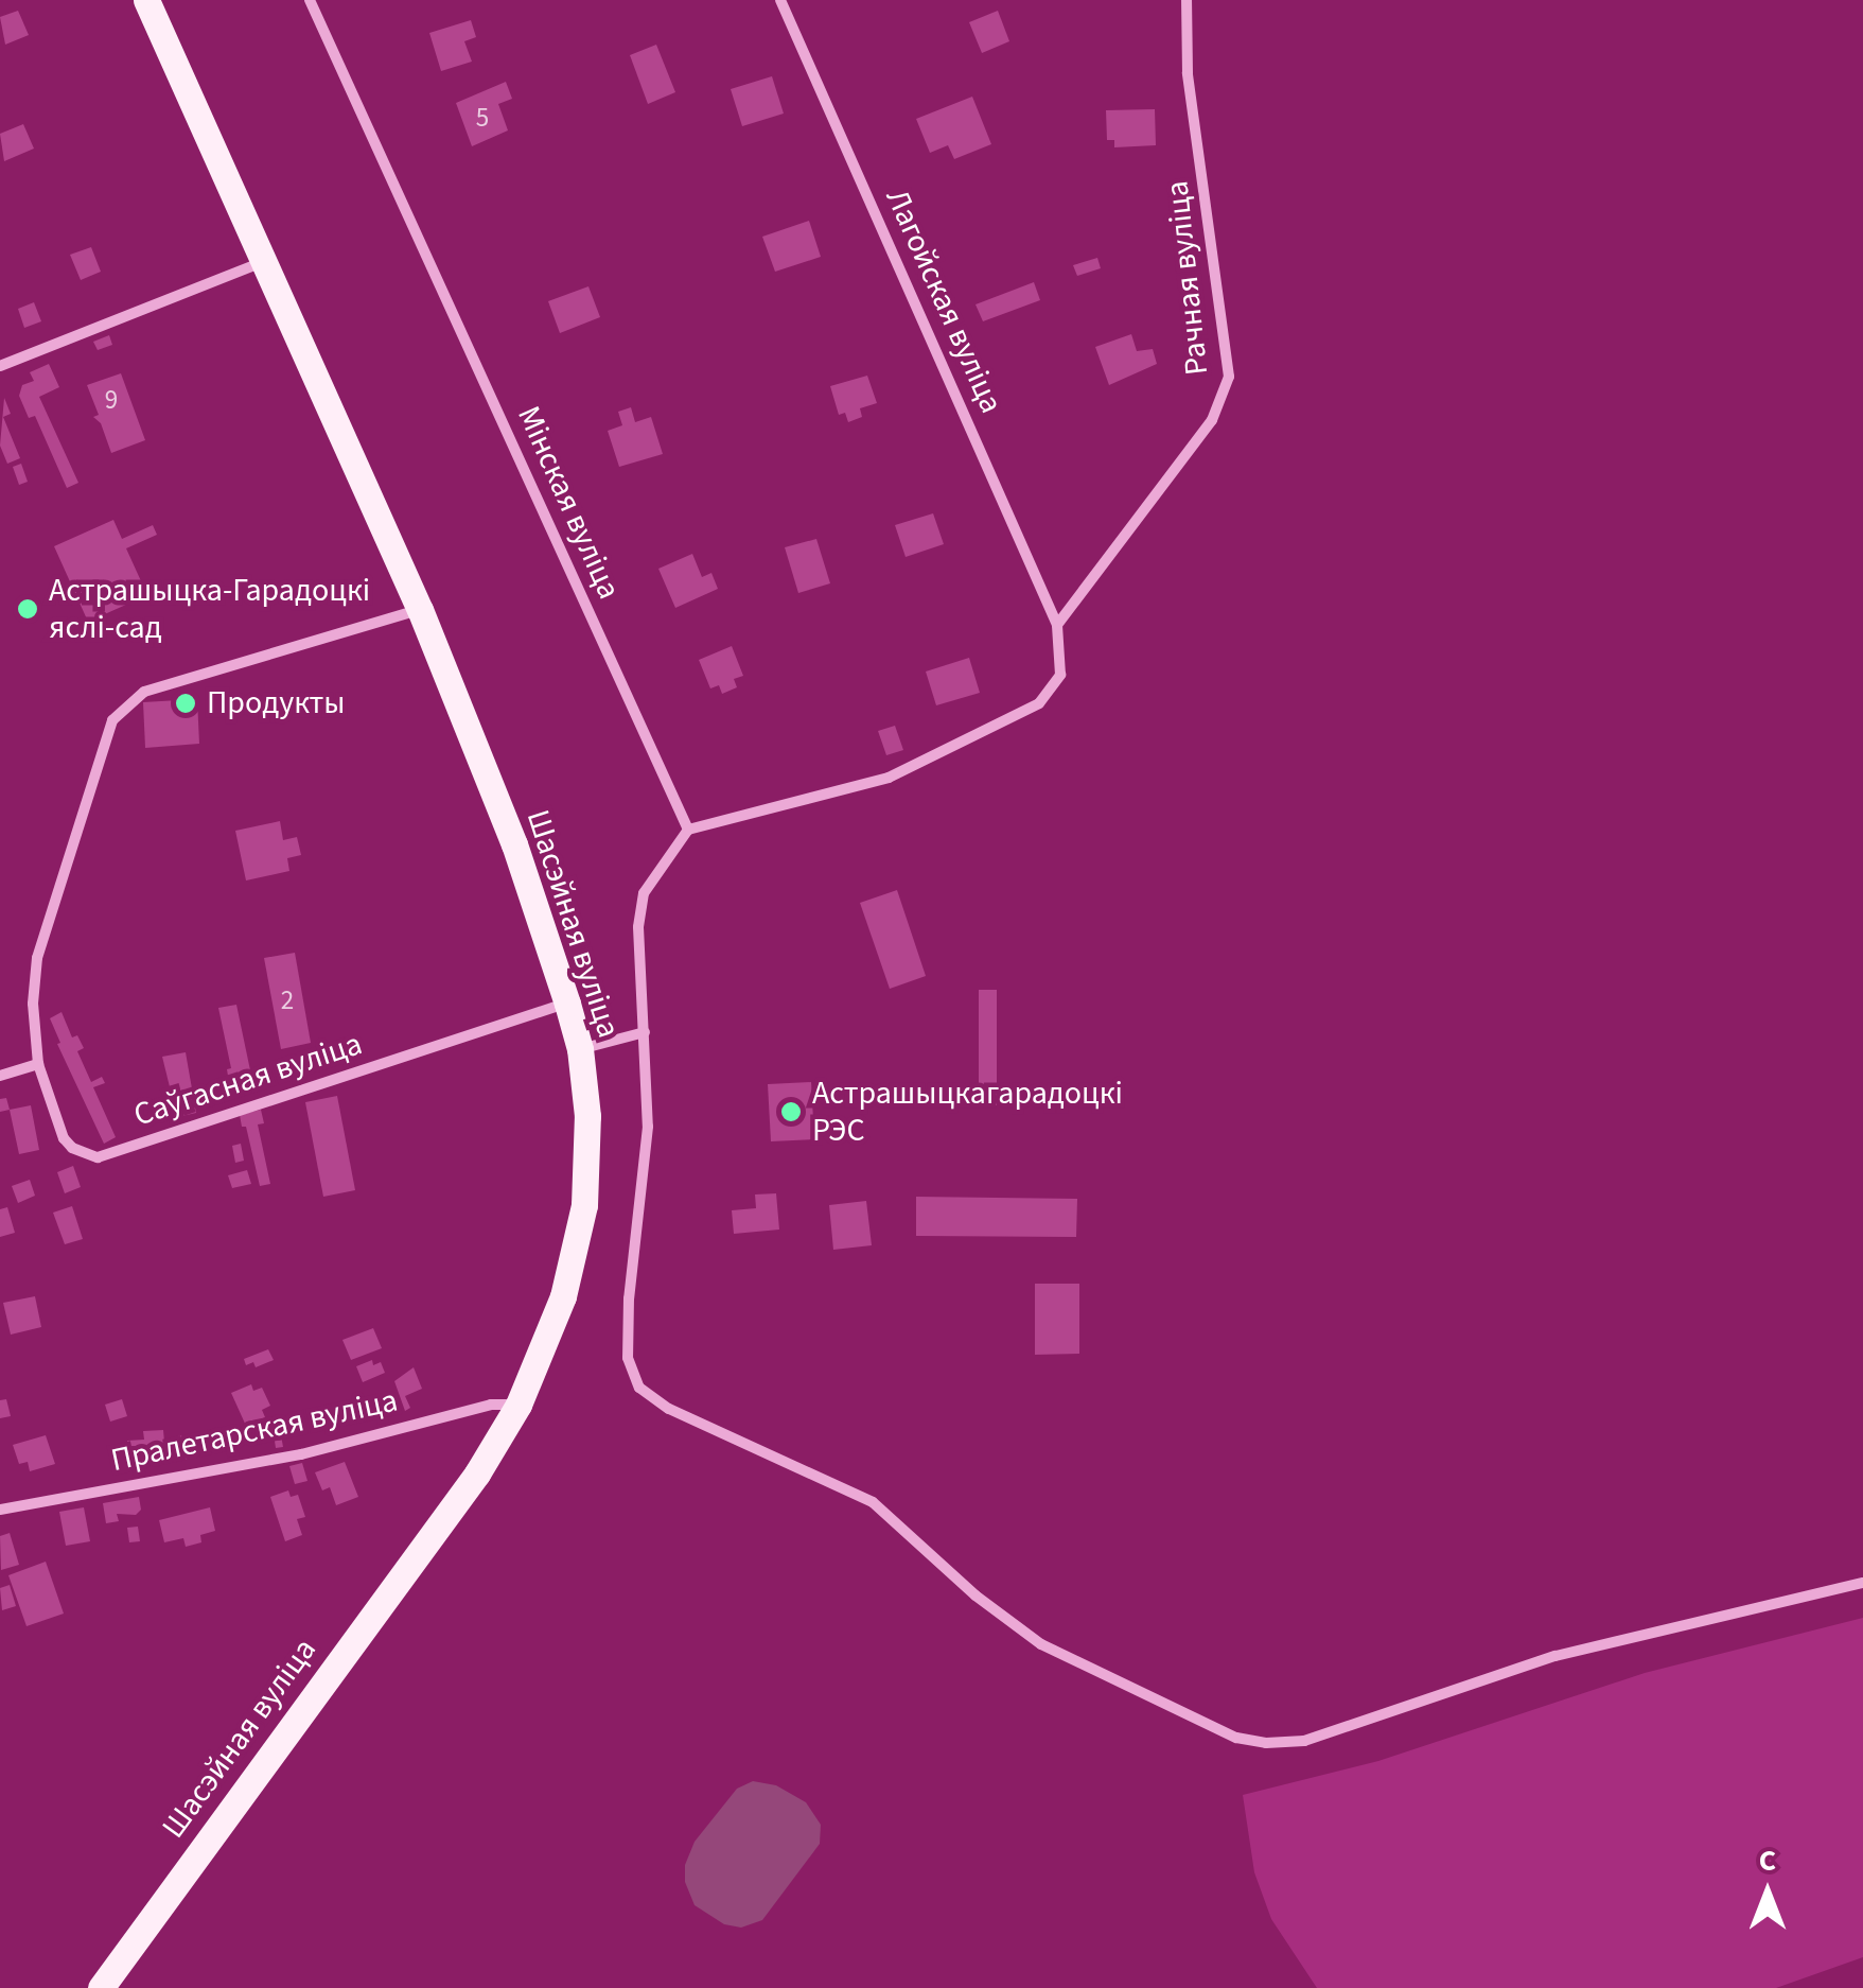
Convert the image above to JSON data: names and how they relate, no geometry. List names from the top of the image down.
{
  "streets": {
    "main road": ["Шасэйная вуліца"],
    "street": [
      "Рачная вуліца",
      "Лагойская вуліца",
      "Мінская вуліца",
      "Саўгасная вуліца",
      "Пралетарская вуліца"
    ]
  },
  "crossings": [
    ["Рачная вуліца", "Лагойская вуліца"],
    ["Шасэйная вуліца", "Саўгасная вуліца"],
    ["Шасэйная вуліца", "Пралетарская вуліца"]
  ],
  "places": ["Астрашыцка-Гарадоцкі яслі-сад", "Продукты", "Астрашыцкагарадоцкі РЭС"],
  "house_numbers": ["5", "9", "2"],
  "north": "top"
}
